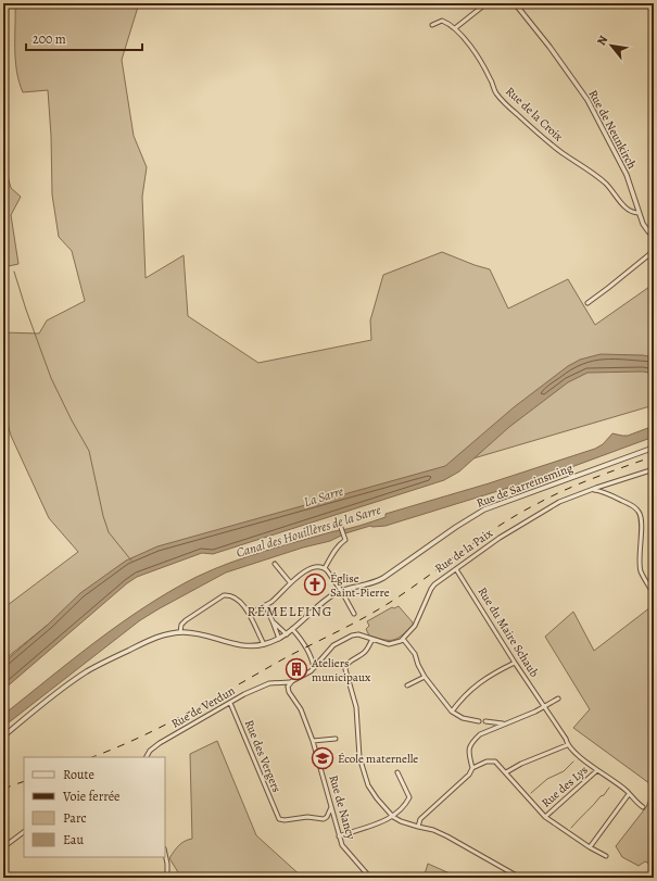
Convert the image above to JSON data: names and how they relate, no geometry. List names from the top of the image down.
{
  "streets": {
    "street": [
      "Rue de la Croix",
      "Rue de Neunkirch",
      "Rue de Sarreinsming",
      "Rue de la Paix",
      "Rue du Maire Schaub",
      "Rue de Verdun",
      "Rue des Vergers",
      "Rue des Lys",
      "Rue de Nancy"
    ]
  },
  "crossings": [
    ["Rue de la Croix", "Rue de Neunkirch"],
    ["Rue de la Paix", "Rue du Maire Schaub"],
    ["Rue de Verdun", "Rue des Vergers"],
    ["Rue des Vergers", "Rue de Nancy"]
  ],
  "districts": ["RÉMELFING"],
  "water": ["La Sarre", "Canal des Houillères de la Sarre"],
  "places": {
    "church": ["Église Saint-Pierre"],
    "building": ["Ateliers municipaux"],
    "school or university": ["École maternelle"]
  },
  "legend": [
    "Route",
    "Voie ferrée",
    "Parc",
    "Eau"
  ],
  "scale_bar": "200 m",
  "north": "top left"
}
